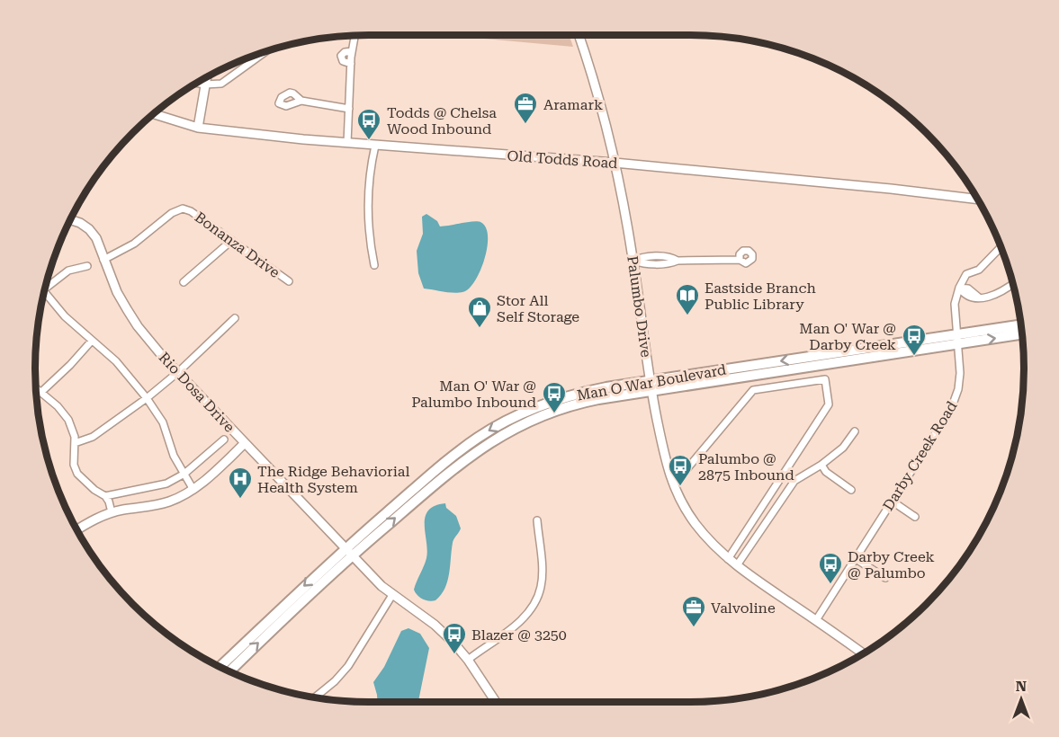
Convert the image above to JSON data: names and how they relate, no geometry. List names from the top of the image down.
{
  "streets": {
    "main road": ["Man O War Boulevard"],
    "street": [
      "Old Todds Road",
      "Bonanza Drive",
      "Palumbo Drive",
      "Rio Dosa Drive",
      "Darby Creek Road"
    ]
  },
  "crossings": [
    ["Old Todds Road", "Palumbo Drive"],
    ["Bonanza Drive", "Rio Dosa Drive"],
    ["Palumbo Drive", "Man O War Boulevard"],
    ["Palumbo Drive", "Darby Creek Road"],
    ["Man O War Boulevard", "Rio Dosa Drive"],
    ["Man O War Boulevard", "Darby Creek Road"]
  ],
  "places": {
    "office": ["Aramark", "Valvoline"],
    "bus stop": [
      "Todds @ Chelsa Wood Inbound",
      "Man O' War @ Darby Creek",
      "Man O' War @ Palumbo Inbound",
      "Palumbo @ 2875 Inbound",
      "Darby Creek @ Palumbo",
      "Blazer @ 3250"
    ],
    "library": ["Eastside Branch Public Library"],
    "shop": ["Stor All Self Storage"],
    "hospital": ["The Ridge Behaviorial Health System"]
  },
  "north": "top"
}
